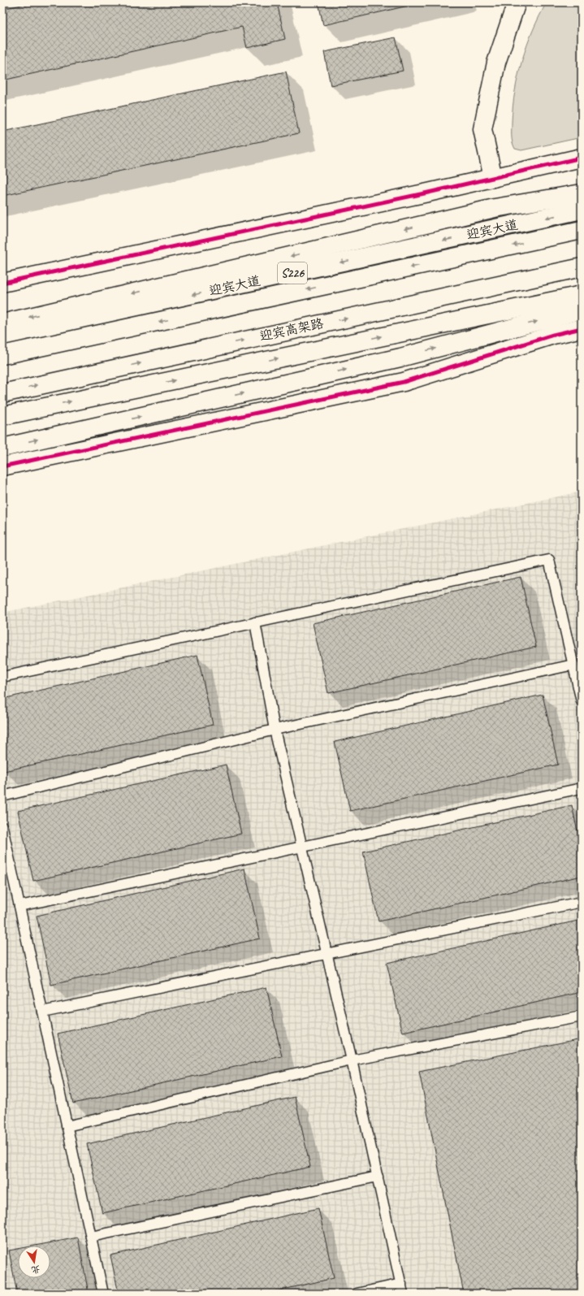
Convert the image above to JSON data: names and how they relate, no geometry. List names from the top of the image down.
{
  "streets": {
    "main road": ["迎宾大道", "S226", "迎宾高架路"]
  },
  "north": "bottom"
}
